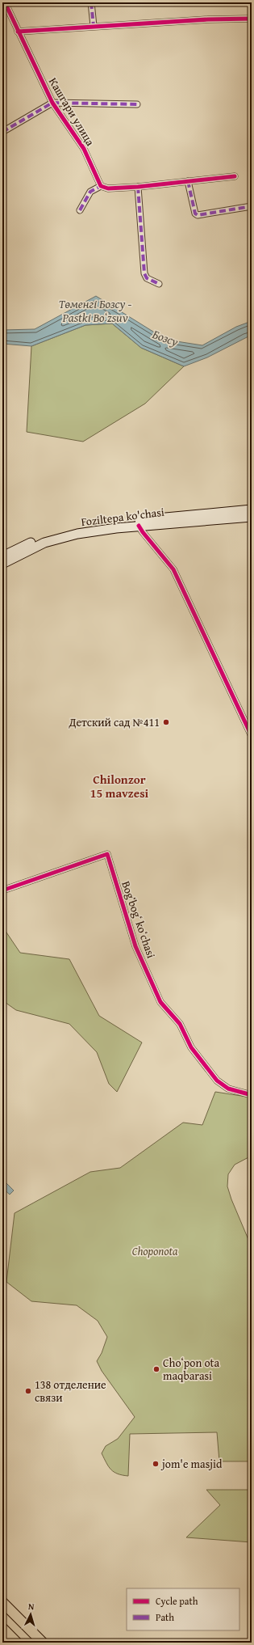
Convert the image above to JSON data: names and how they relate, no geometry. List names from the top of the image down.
{
  "streets": {
    "main road": ["Foziltepa ko'chasi"],
    "street": ["Кашгари улица", "Bogʻbogʻ koʻchasi"]
  },
  "districts": ["Chilonzor 15 mavzesi"],
  "water": ["Төменгі Бозсу - Pastki Boʻzsuv", "Бозсу"],
  "parks": ["Choponota"],
  "places": [
    "Детский сад №411",
    "Choʻpon ota maqbarasi",
    "138 отделение связи",
    "jom'e masjid"
  ],
  "legend": ["Cycle path", "Path"],
  "north": "top"
}
